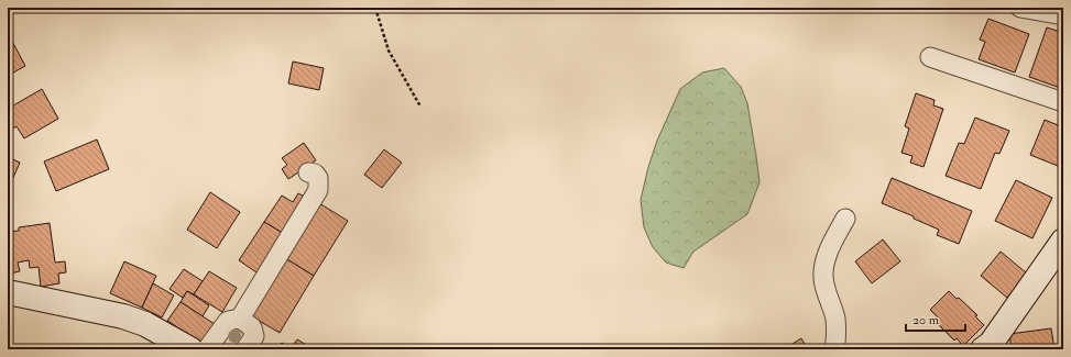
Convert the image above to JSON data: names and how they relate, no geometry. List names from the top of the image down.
{
  "scale_bar": "20 m"
}
